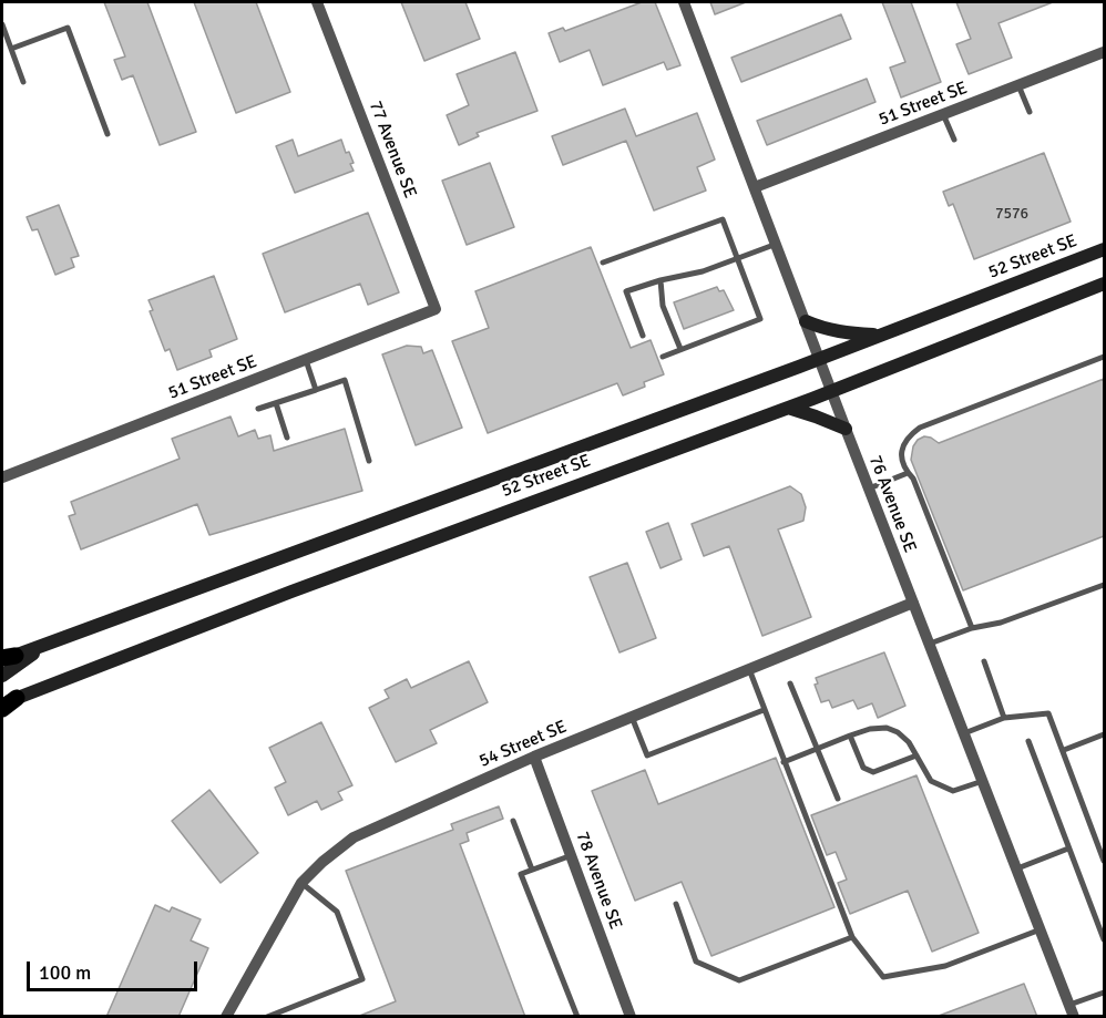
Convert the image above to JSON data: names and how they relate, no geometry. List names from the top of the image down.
{
  "streets": {
    "main road": ["52 Street SE"],
    "street": [
      "51 Street SE",
      "77 Avenue SE",
      "76 Avenue SE",
      "54 Street SE",
      "78 Avenue SE"
    ]
  },
  "crossings": [
    ["51 Street SE", "77 Avenue SE"],
    ["51 Street SE", "76 Avenue SE"],
    ["52 Street SE", "76 Avenue SE"],
    ["76 Avenue SE", "54 Street SE"],
    ["54 Street SE", "78 Avenue SE"]
  ],
  "house_numbers": ["7576"],
  "scale_bar": "100 m"
}
